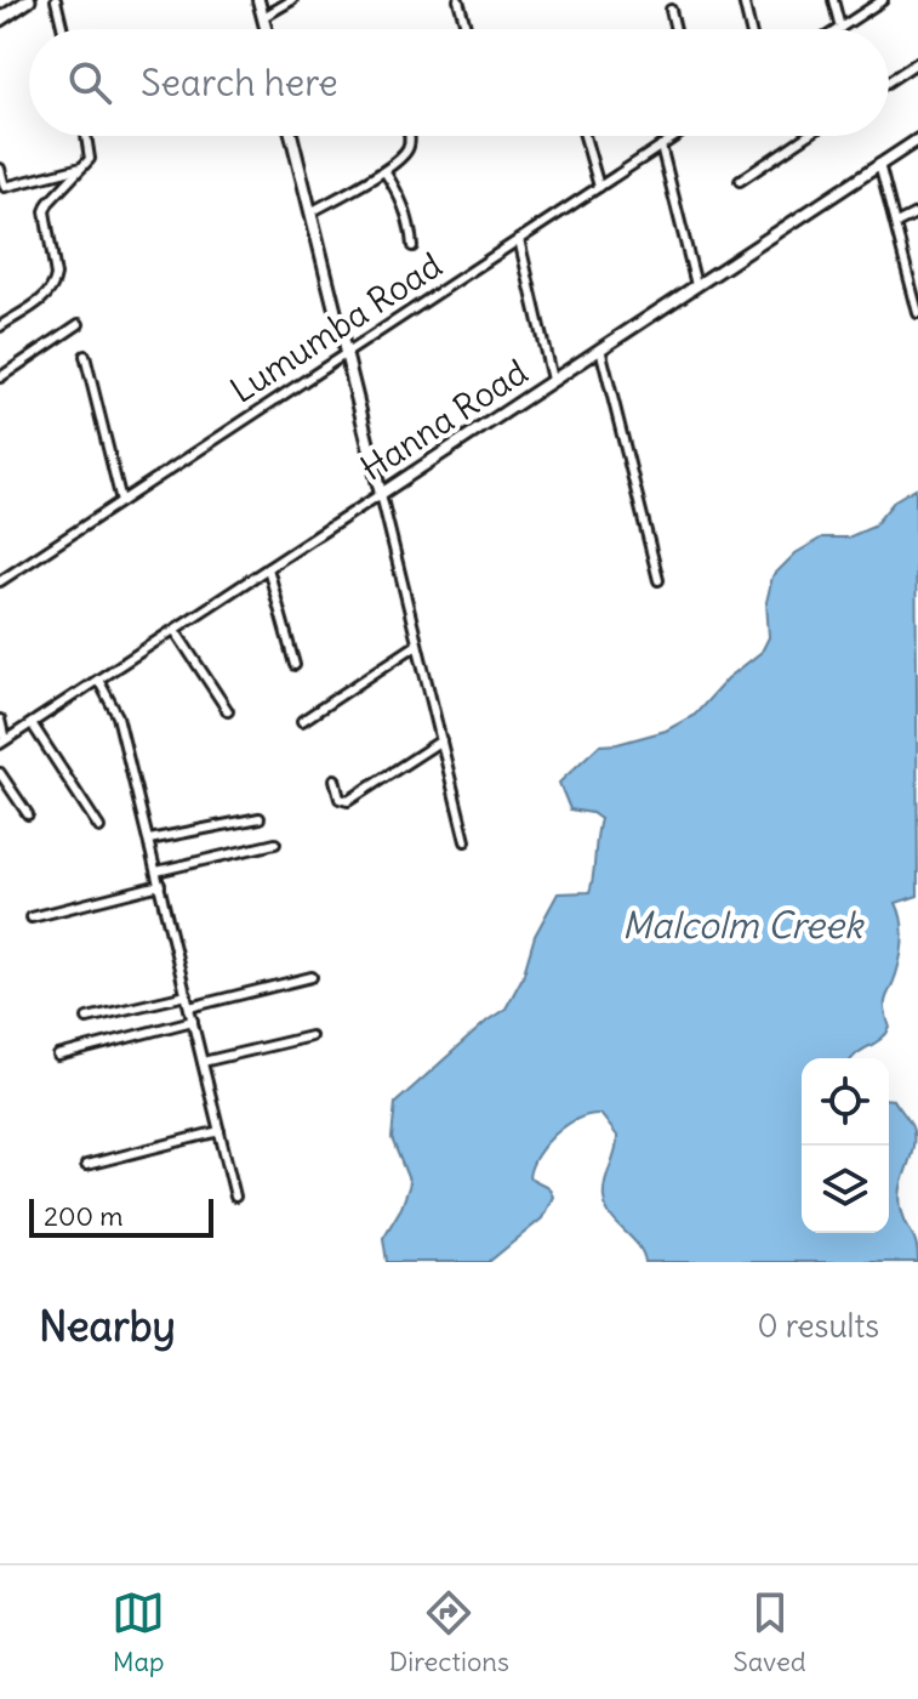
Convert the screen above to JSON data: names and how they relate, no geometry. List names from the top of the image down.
{
  "streets": {
    "street": ["Lumumba Road", "Hanna Road"]
  },
  "water": ["Malcolm Creek"],
  "scale_bar": "200 m",
  "page": {
    "search": "Search here",
    "scale": "200 m",
    "heading": ["Nearby", "0 results"],
    "nav": ["Map", "Directions", "Saved"]
  }
}
